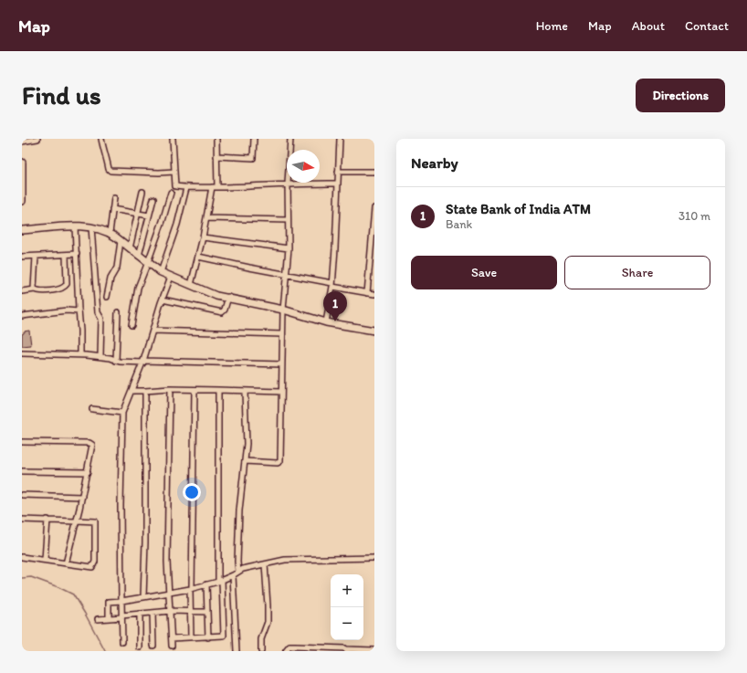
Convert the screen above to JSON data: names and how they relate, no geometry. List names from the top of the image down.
{
  "north": "right",
  "page": {
    "header": "Map",
    "nav": [
      "Home",
      "Map",
      "About",
      "Contact"
    ],
    "buttons": [
      "Directions",
      ["Save", "Share"]
    ],
    "title": "Find us",
    "heading": "Nearby",
    "list": [
      {
        "mark": "1",
        "name": "State Bank of India ATM",
        "note": "Bank",
        "value": "310 m"
      }
    ],
    "pins": "1",
    "map_buttons": ["+", "−"]
  }
}
